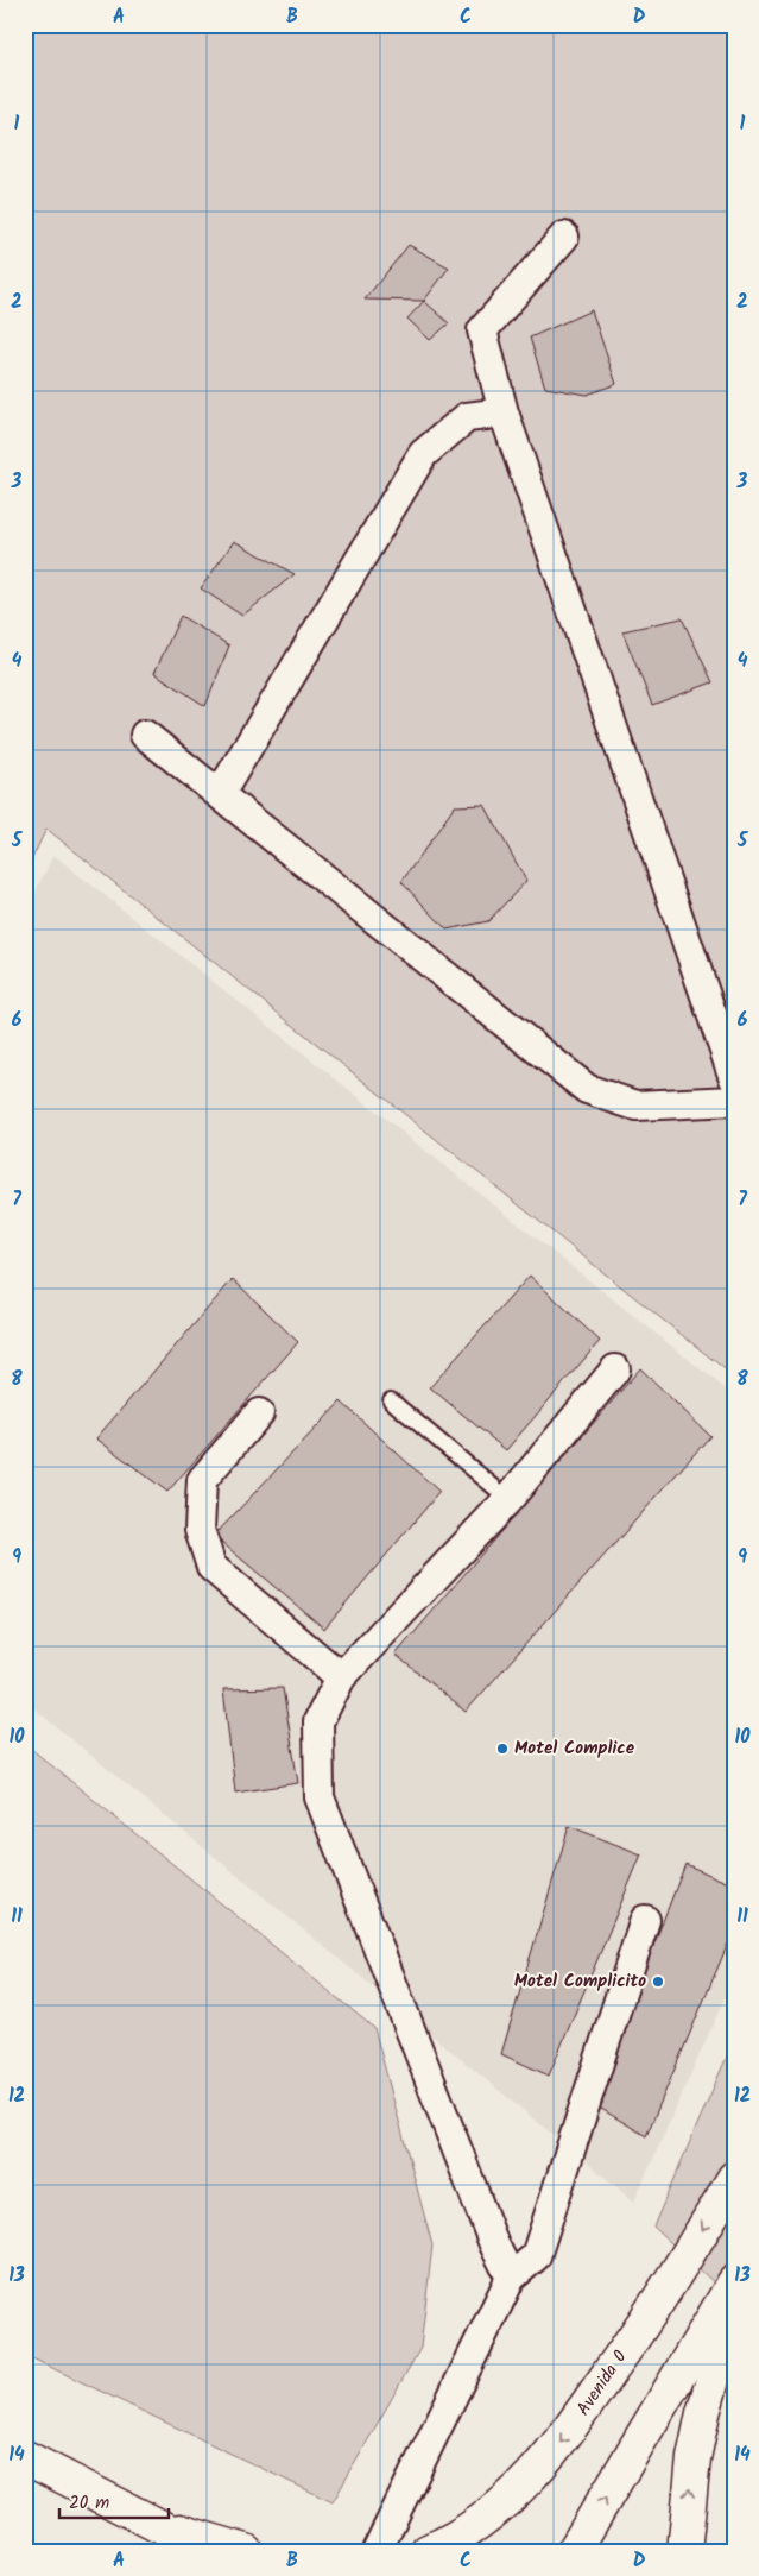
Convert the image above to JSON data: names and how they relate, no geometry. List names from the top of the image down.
{
  "streets": {
    "main road": ["Avenida 0"]
  },
  "places": ["Motel Complice", "Motel Complicito"],
  "scale_bar": "20 m",
  "grid": {
    "columns": [
      "A",
      "B",
      "C",
      "D"
    ],
    "rows": [
      "1",
      "2",
      "3",
      "4",
      "5",
      "6",
      "7",
      "8",
      "9",
      "10",
      "11",
      "12",
      "13",
      "14"
    ]
  }
}
